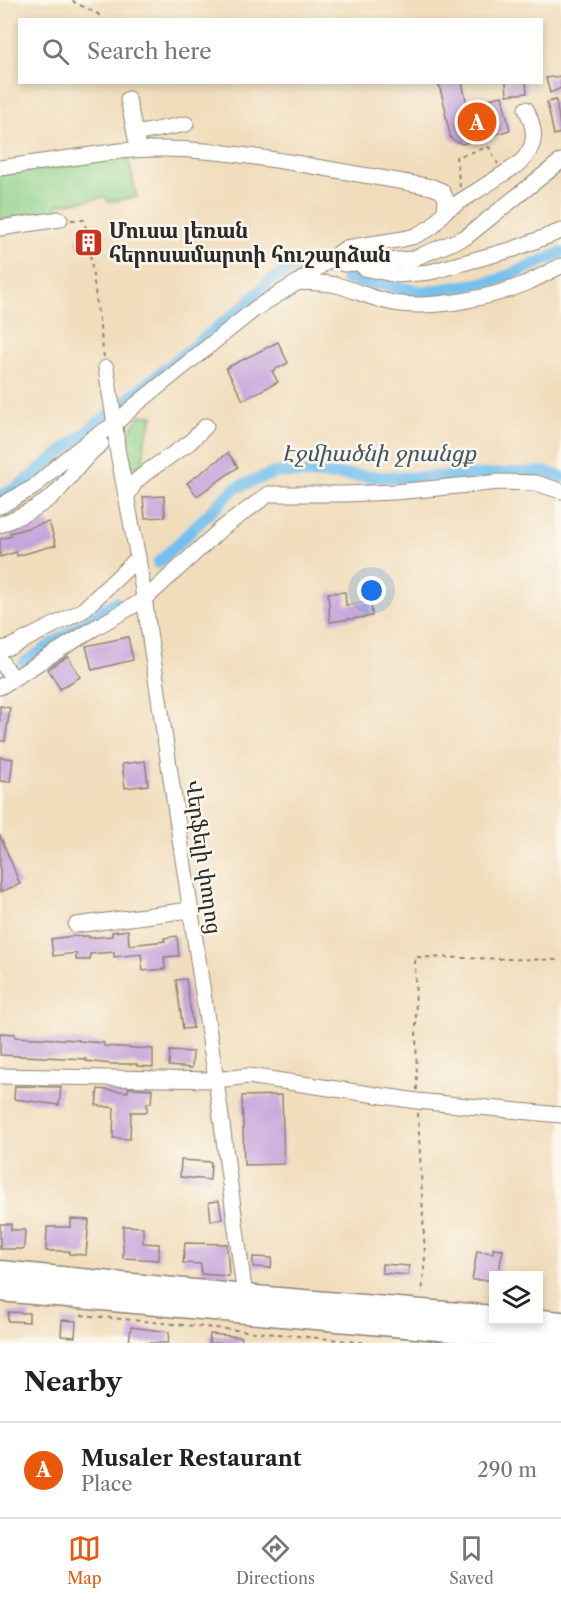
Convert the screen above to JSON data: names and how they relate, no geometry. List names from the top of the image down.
{
  "streets": {
    "street": ["Վերֆելի փողոց"]
  },
  "water": ["Էջմիածնի ջրանցք"],
  "places": {
    "building": ["Մուսա լեռան հերոսամարտի հուշարձան"]
  },
  "page": {
    "search": "Search here",
    "pins": "A",
    "heading": "Nearby",
    "list": [
      {
        "mark": "A",
        "name": "Musaler Restaurant",
        "note": "Place",
        "value": "290 m"
      }
    ],
    "nav": ["Map", "Directions", "Saved"]
  }
}
